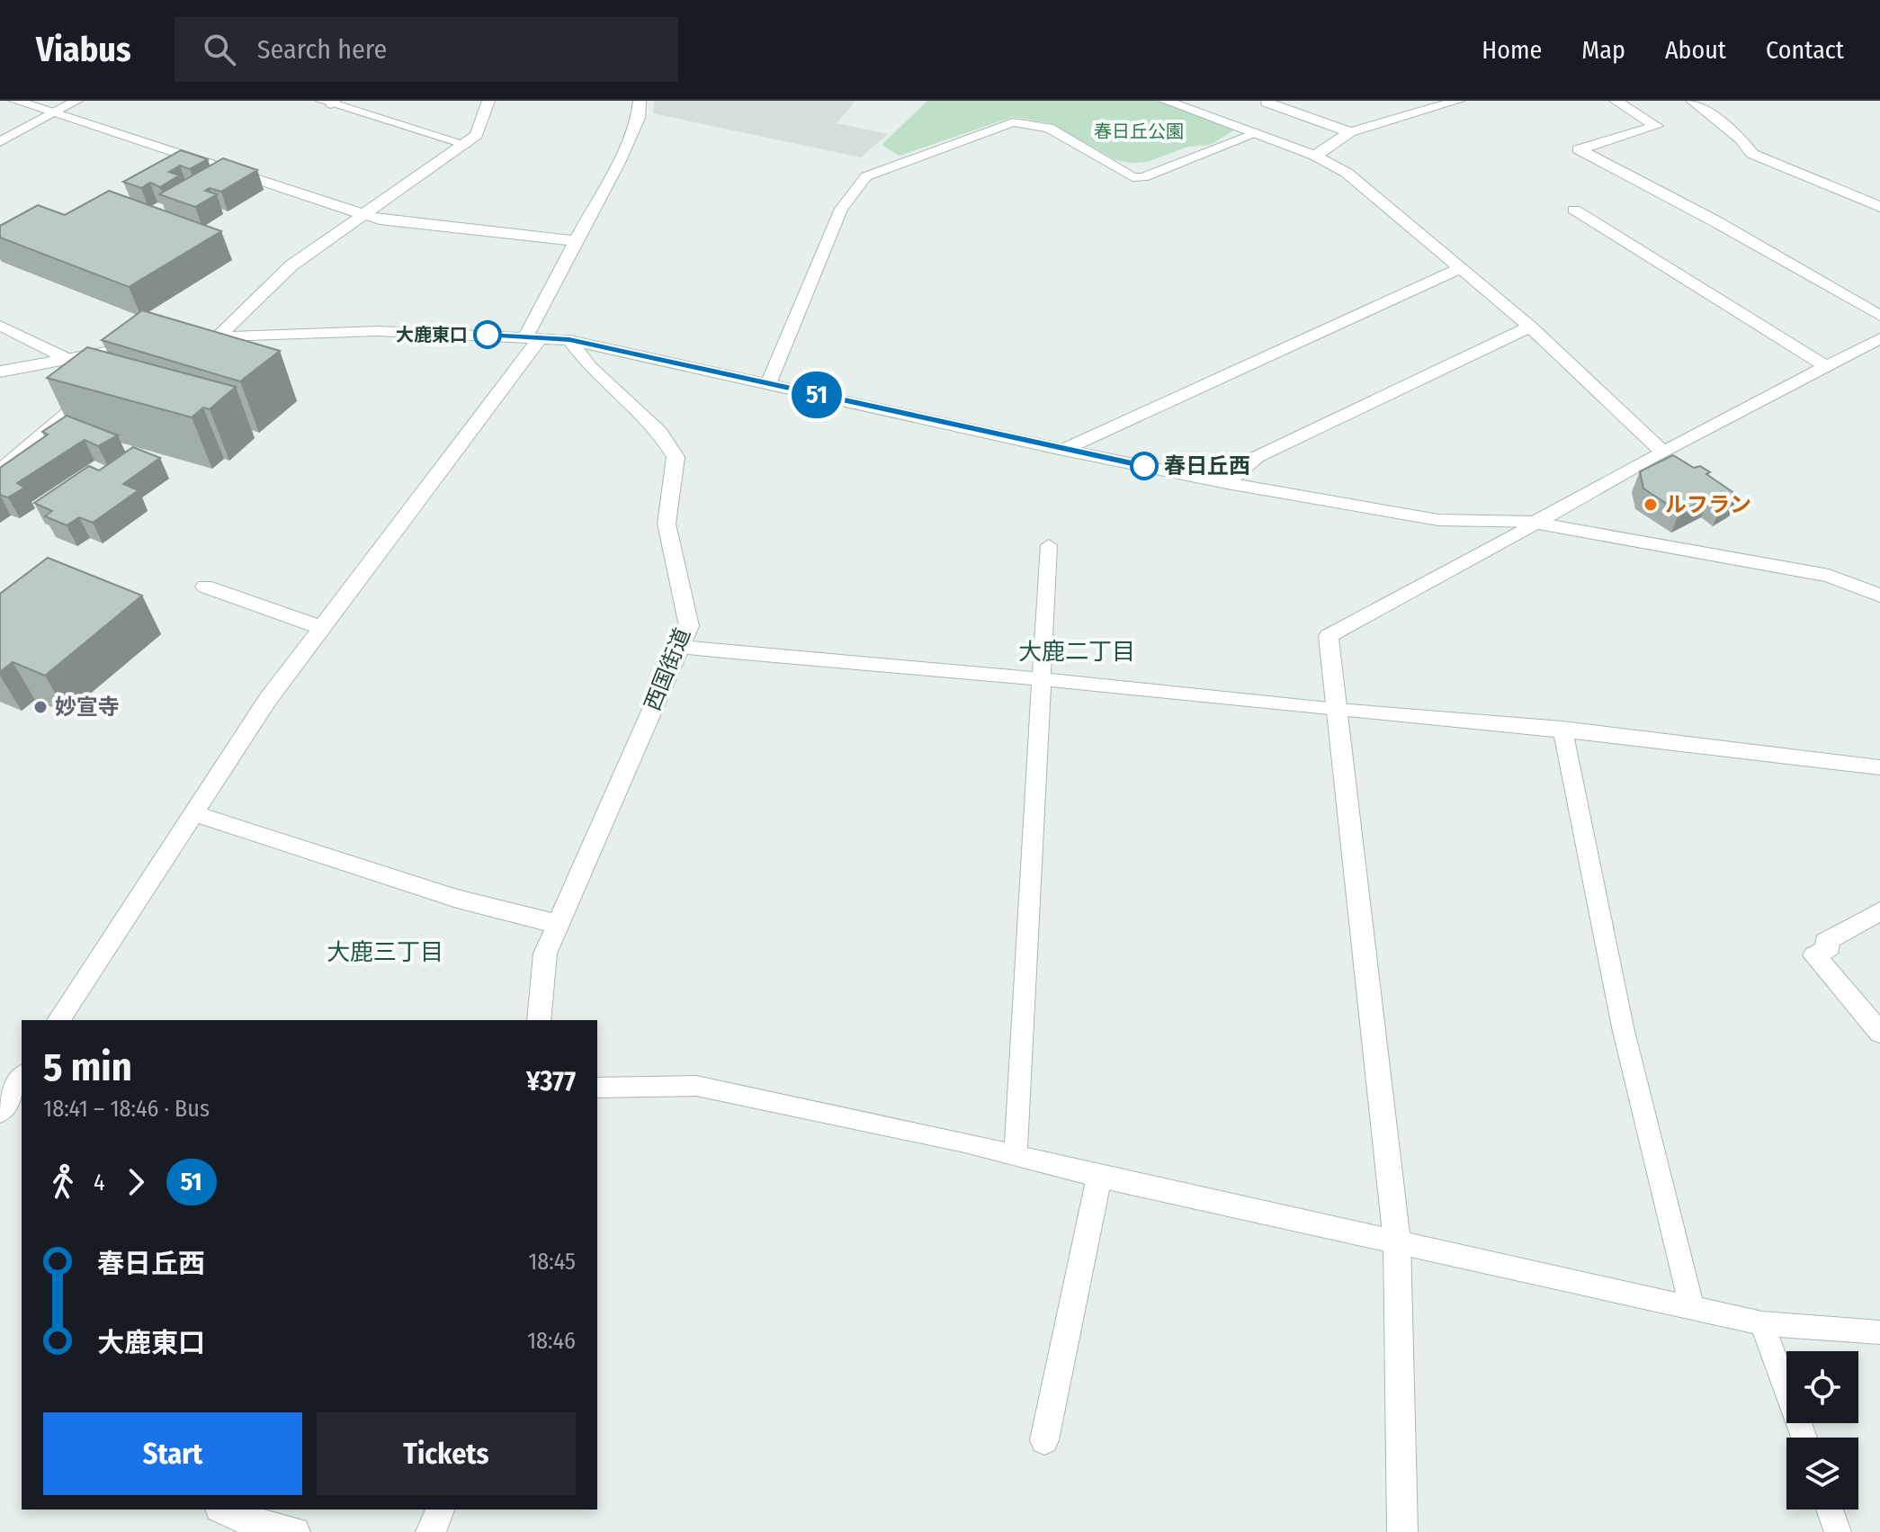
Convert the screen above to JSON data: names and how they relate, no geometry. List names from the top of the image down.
{
  "streets": {
    "street": ["西国街道"]
  },
  "districts": ["大鹿二丁目", "大鹿三丁目"],
  "parks": ["春日丘公園"],
  "places": [
    "大鹿東口",
    "春日丘西",
    "ルフラン",
    "妙宣寺"
  ],
  "lines": ["bus line 51"],
  "page": {
    "header": "Viabus",
    "search": "Search here",
    "nav": [
      "Home",
      "Map",
      "About",
      "Contact"
    ],
    "on_map": "51",
    "heading": ["5 min", "18:41 – 18:46 · Bus", "¥377"],
    "legs": ["4", "51"],
    "list": [
      {
        "name": "春日丘西",
        "value": "18:45"
      },
      {
        "name": "大鹿東口",
        "value": "18:46"
      }
    ],
    "buttons": ["Start", "Tickets"]
  }
}
